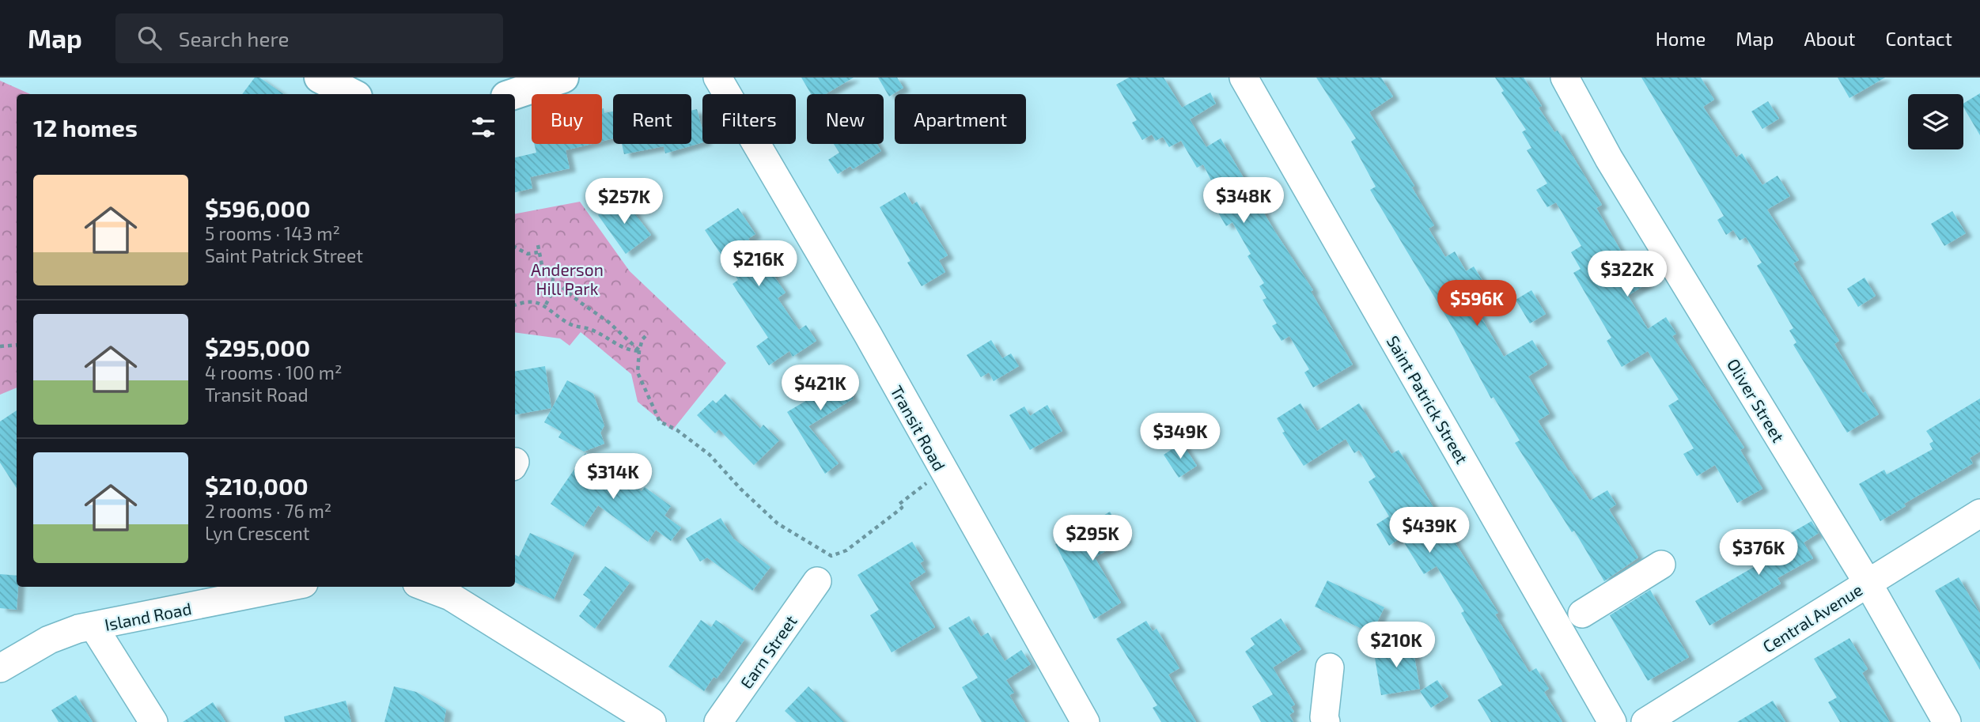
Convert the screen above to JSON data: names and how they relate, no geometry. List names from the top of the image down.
{
  "streets": {
    "street": [
      "Saint Patrick Street",
      "Oliver Street",
      "Transit Road",
      "Island Road",
      "Central Avenue",
      "Earn Street"
    ]
  },
  "crossings": [
    ["Oliver Street", "Central Avenue"]
  ],
  "parks": ["Anderson Hill Park"],
  "page": {
    "header": "Map",
    "search": "Search here",
    "nav": [
      "Home",
      "Map",
      "About",
      "Contact"
    ],
    "chip": [
      "Buy",
      "Rent",
      "Filters",
      "New",
      "Apartment"
    ],
    "heading": "12 homes",
    "list": [
      {
        "name": "$596,000",
        "note": "5 rooms · 143 m² · Saint Patrick Street"
      },
      {
        "name": "$295,000",
        "note": "4 rooms · 100 m² · Transit Road"
      },
      {
        "name": "$210,000",
        "note": "2 rooms · 76 m² · Lyn Crescent"
      }
    ],
    "price": [
      "$348K",
      "$257K",
      "$216K",
      "$322K",
      "$596K",
      "$421K",
      "$349K",
      "$314K",
      "$439K",
      "$295K",
      "$376K",
      "$210K"
    ]
  }
}
